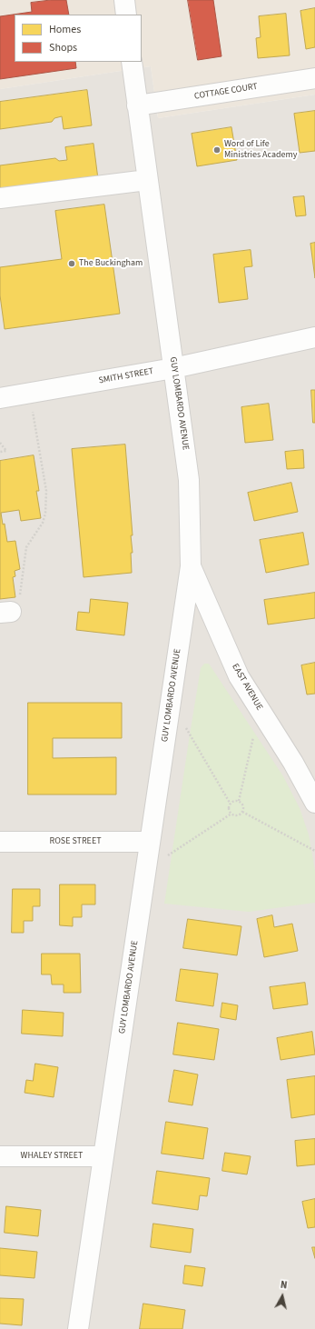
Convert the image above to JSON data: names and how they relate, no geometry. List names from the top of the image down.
{
  "streets": {
    "street": [
      "COTTAGE COURT",
      "SMITH STREET",
      "GUY LOMBARDO AVENUE",
      "EAST AVENUE",
      "ROSE STREET",
      "WHALEY STREET"
    ]
  },
  "crossings": [
    ["COTTAGE COURT", "GUY LOMBARDO AVENUE"],
    ["SMITH STREET", "GUY LOMBARDO AVENUE"],
    ["GUY LOMBARDO AVENUE", "EAST AVENUE"],
    ["GUY LOMBARDO AVENUE", "ROSE STREET"],
    ["GUY LOMBARDO AVENUE", "WHALEY STREET"]
  ],
  "places": ["Word of Life Ministries Academy", "The Buckingham"],
  "legend": ["Homes", "Shops"],
  "north": "top"
}
